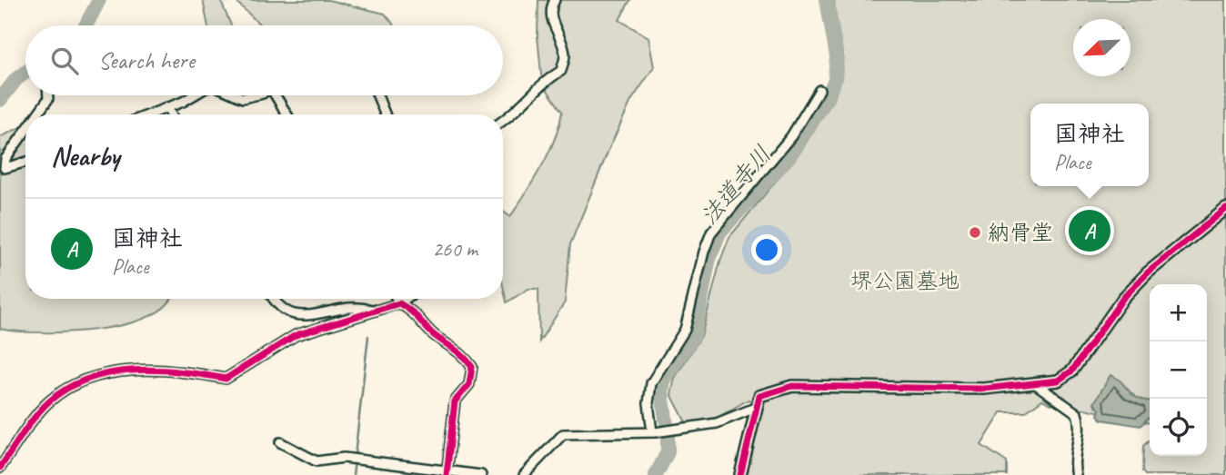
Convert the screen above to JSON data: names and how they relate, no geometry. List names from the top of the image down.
{
  "water": ["法道寺川"],
  "parks": ["堺公園墓地"],
  "places": ["納骨堂"],
  "north": "bottom left",
  "page": {
    "search": "Search here",
    "popup": ["国神社", "Place"],
    "heading": "Nearby",
    "list": [
      {
        "mark": "A",
        "name": "国神社",
        "note": "Place",
        "value": "260 m"
      }
    ],
    "pins": "A",
    "map_buttons": ["+", "−"]
  }
}
